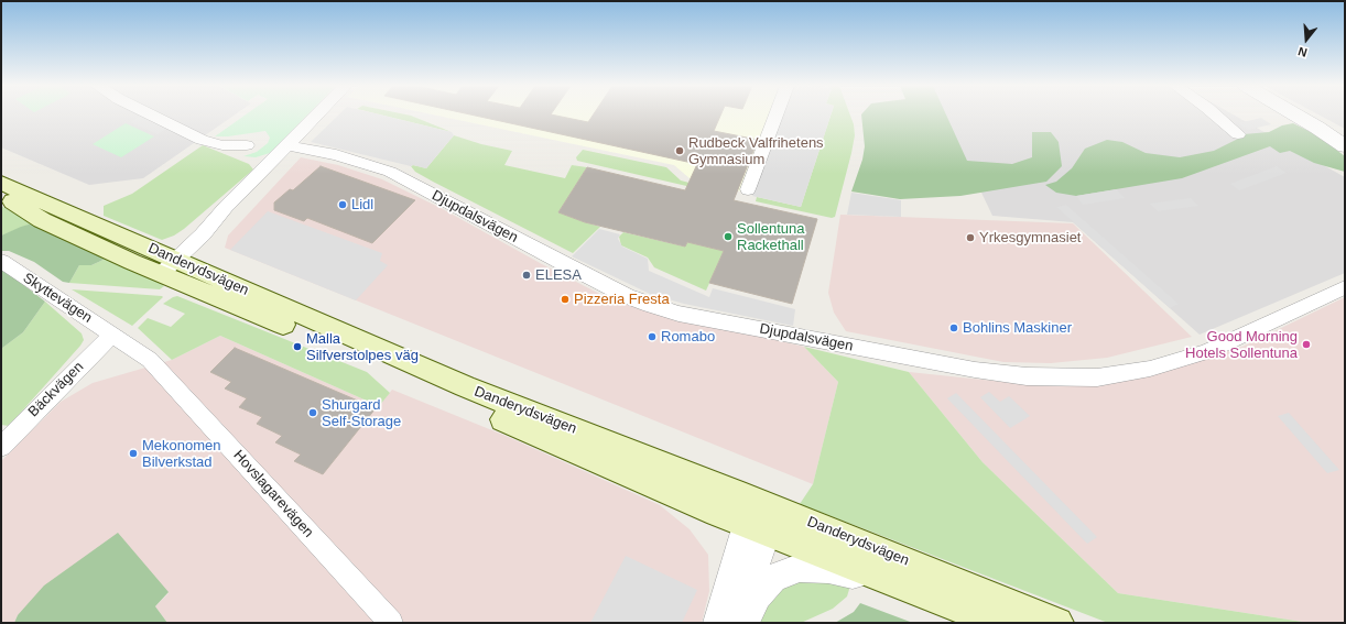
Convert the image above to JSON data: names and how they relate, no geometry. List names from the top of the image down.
{
  "streets": {
    "main road": ["Danderydsvägen"],
    "street": [
      "Djupdalsvägen",
      "Skyttevägen",
      "Bäckvägen",
      "Hovslagarevägen"
    ]
  },
  "crossings": [
    ["Skyttevägen", "Bäckvägen"],
    ["Skyttevägen", "Hovslagarevägen"],
    ["Bäckvägen", "Hovslagarevägen"]
  ],
  "places": [
    "Rudbeck Valfrihetens Gymnasium",
    "Lidl",
    "Sollentuna Rackethall",
    "Yrkesgymnasiet",
    "ELESA",
    "Pizzeria Fresta",
    "Bohlins Maskiner",
    "Romabo",
    "Good Morning Hotels Sollentuna",
    "Malla Silfverstolpes väg",
    "Shurgard Self-Storage",
    "Mekonomen Bilverkstad"
  ],
  "north": "bottom"
}
